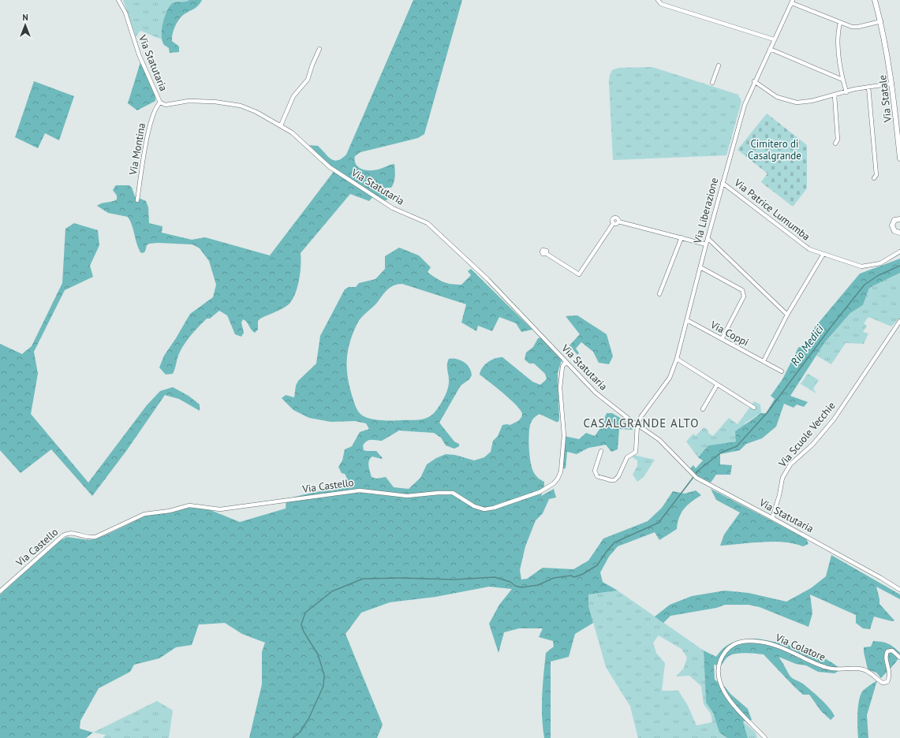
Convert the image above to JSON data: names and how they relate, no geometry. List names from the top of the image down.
{
  "streets": {
    "main road": ["Via Statale"],
    "street": [
      "Via Statutaria",
      "Via Montina",
      "Via Patrice Lumumba",
      "Via Liberazione",
      "Via Coppi",
      "Via Scuole Vecchie",
      "Via Castello",
      "Via Colatore"
    ]
  },
  "crossings": [
    ["Via Statutaria", "Via Montina"],
    ["Via Statutaria", "Via Liberazione"],
    ["Via Statutaria", "Via Scuole Vecchie"],
    ["Via Statutaria", "Via Castello"],
    ["Via Patrice Lumumba", "Via Liberazione"],
    ["Via Liberazione", "Via Coppi"]
  ],
  "districts": ["CASALGRANDE ALTO"],
  "water": ["Rio Medici"],
  "parks": ["Cimitero di Casalgrande"],
  "north": "top"
}
